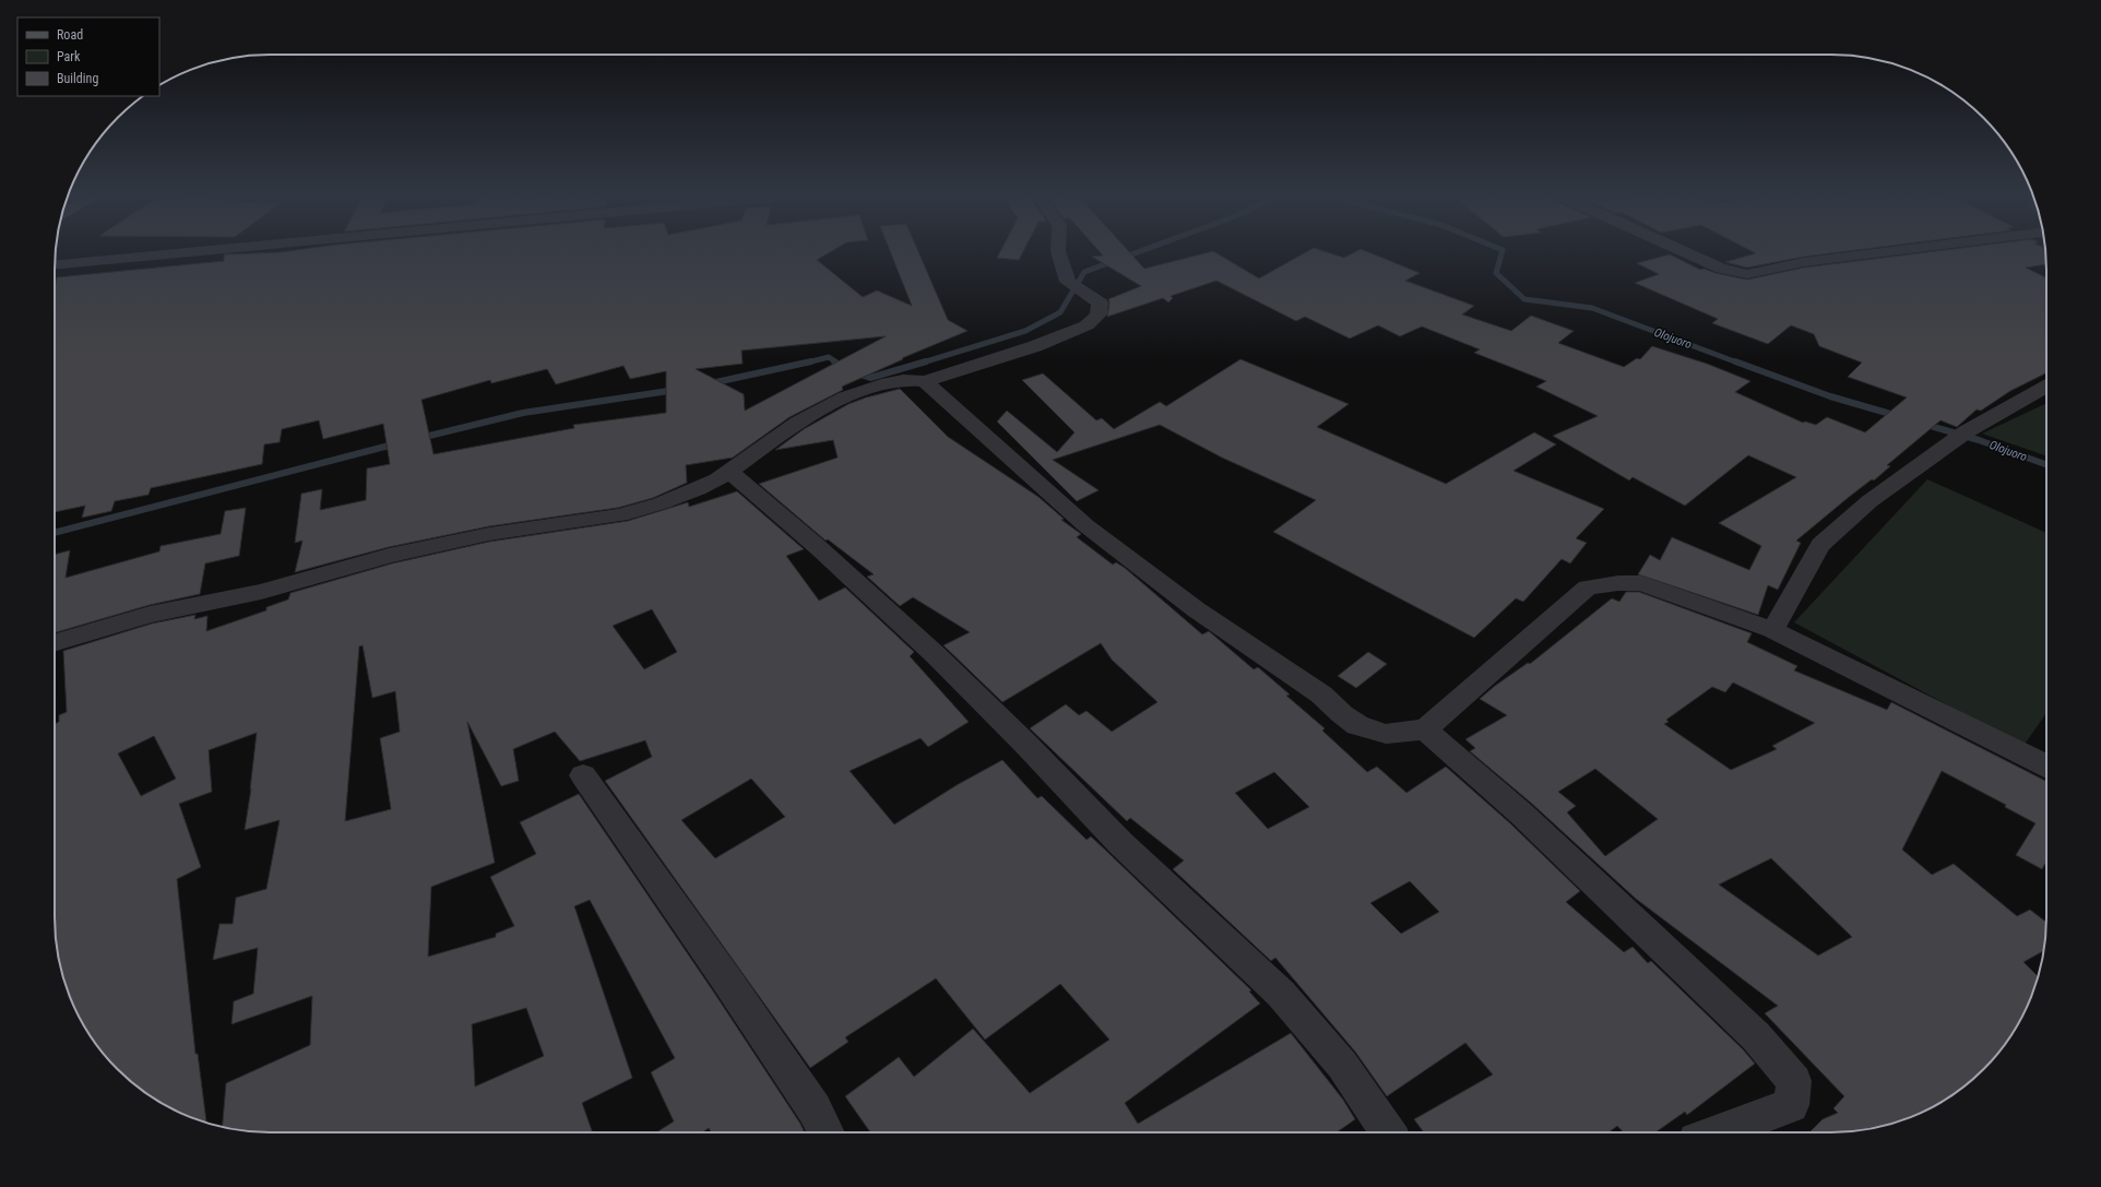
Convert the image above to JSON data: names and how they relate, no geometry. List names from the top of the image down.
{
  "water": ["Olojuoro"],
  "legend": ["Road", "Park", "Building"]
}
